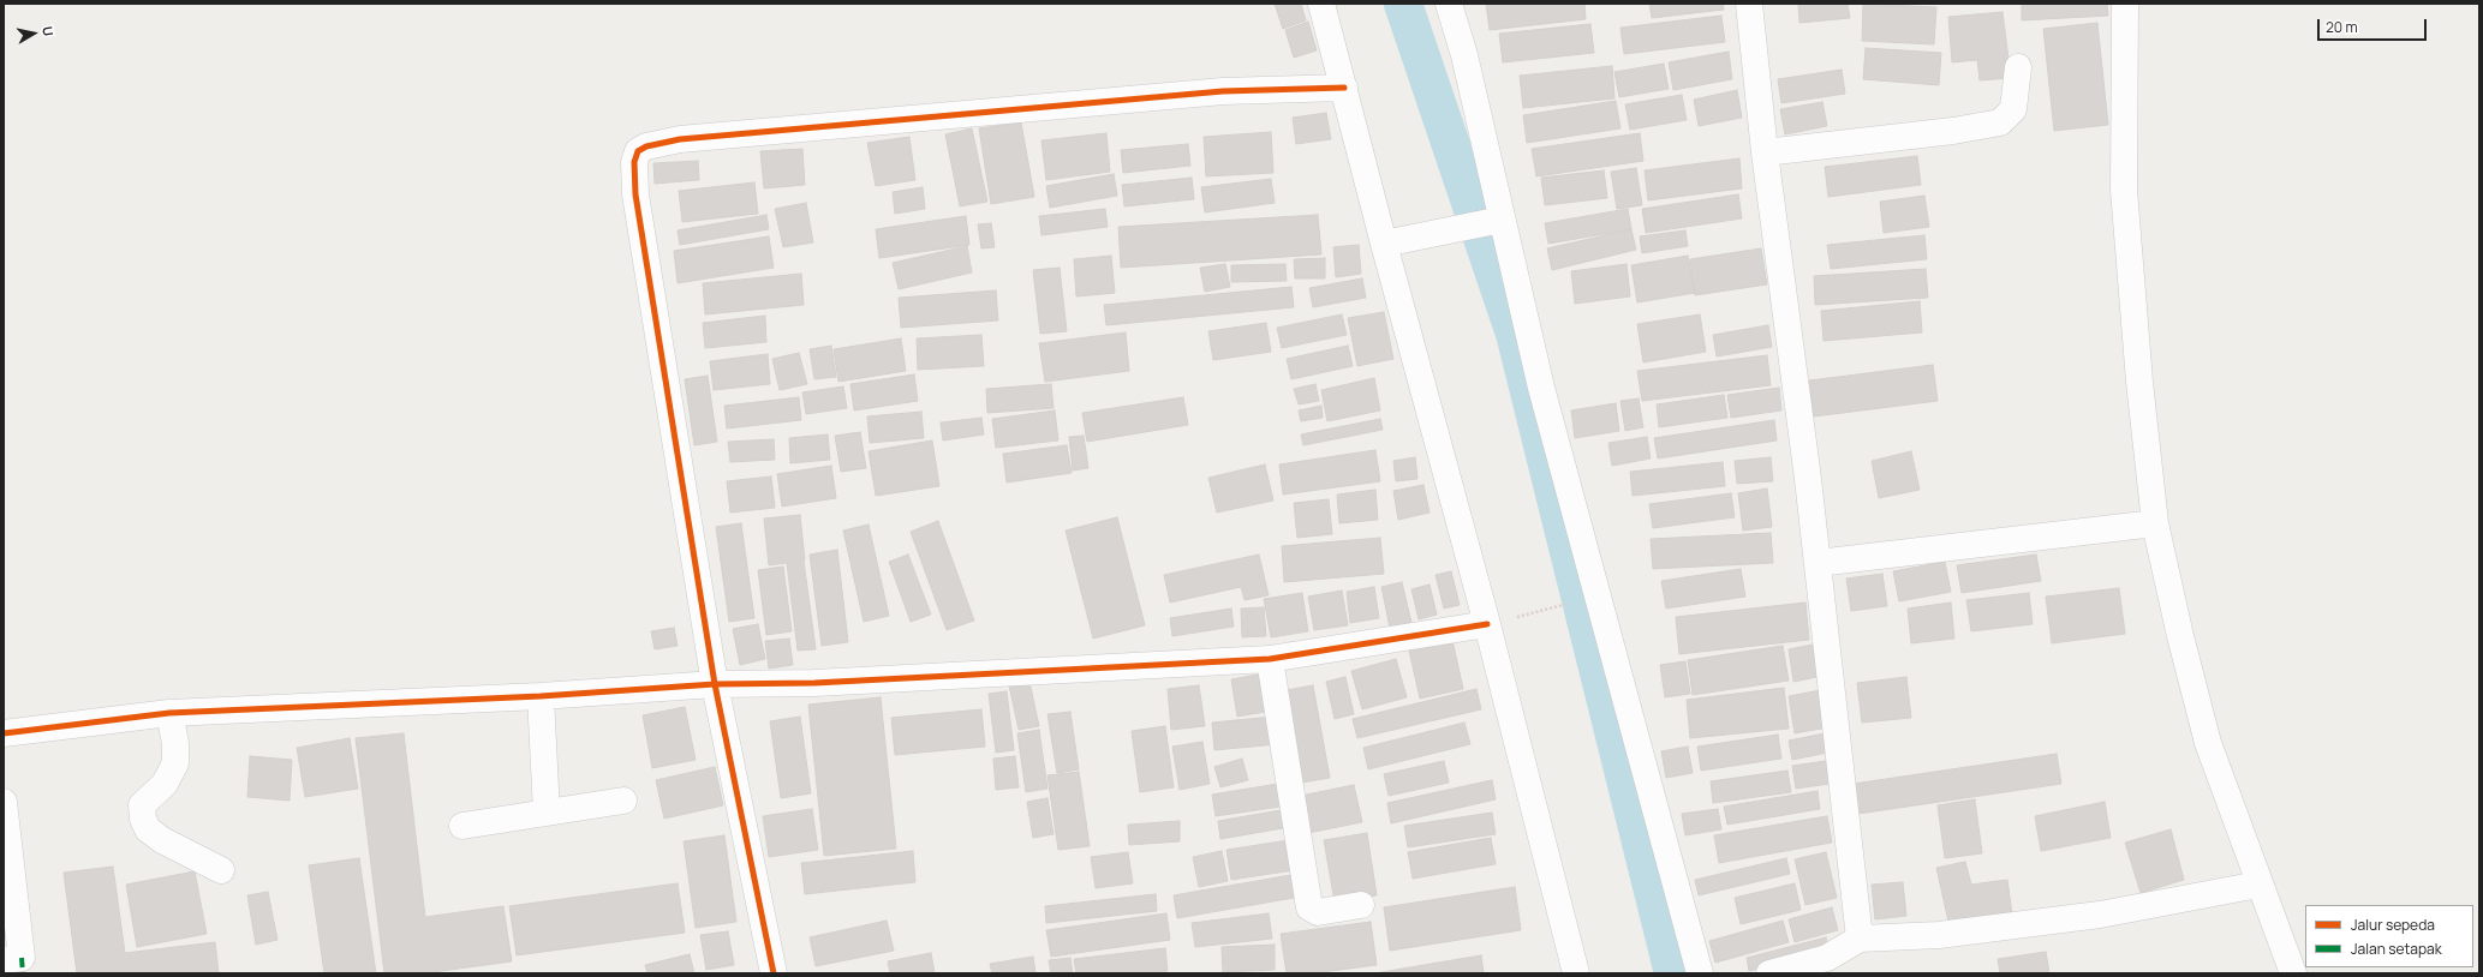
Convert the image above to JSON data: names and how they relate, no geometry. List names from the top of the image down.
{
  "legend": ["Jalur sepeda", "Jalan setapak"],
  "scale_bar": "20 m",
  "north": "right"
}
